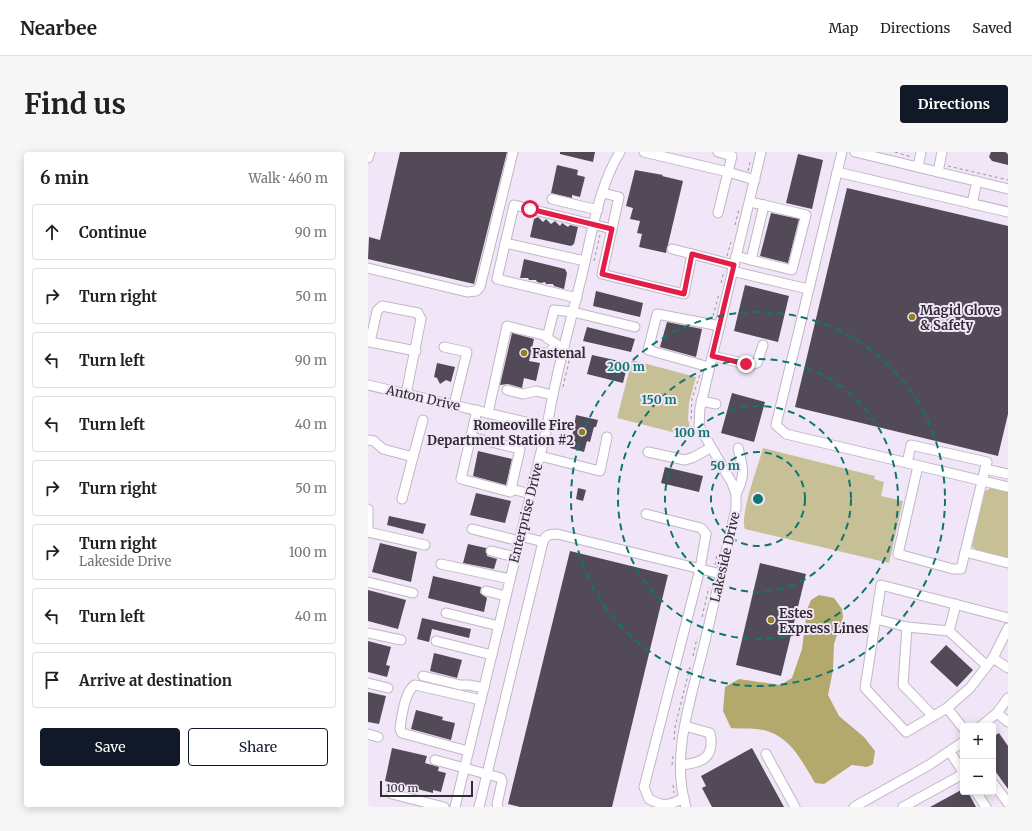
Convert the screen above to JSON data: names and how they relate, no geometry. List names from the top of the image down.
{
  "streets": {
    "street": ["Anton Drive", "Enterprise Drive", "Lakeside Drive"]
  },
  "crossings": [
    ["Anton Drive", "Enterprise Drive"]
  ],
  "places": [
    "Magid Glove & Safety",
    "Fastenal",
    "Romeoville Fire Department Station #2",
    "Estes Express Lines"
  ],
  "scale_bar": "100 m",
  "page": {
    "header": "Nearbee",
    "nav": ["Map", "Directions", "Saved"],
    "buttons": [
      "Directions",
      ["Save", "Share"]
    ],
    "title": "Find us",
    "heading": ["6 min", "Walk · 460 m"],
    "list": [
      ["Continue", "90 m"],
      ["Turn right", "50 m"],
      ["Turn left", "90 m"],
      ["Turn left", "40 m"],
      ["Turn right", "50 m"],
      ["Turn right", "Lakeside Drive", "100 m"],
      ["Turn left", "40 m"],
      "Arrive at destination"
    ],
    "map_buttons": ["+", "−"],
    "scale": "100 m"
  },
  "rings": [
    "200 m",
    "150 m",
    "100 m",
    "50 m"
  ]
}
